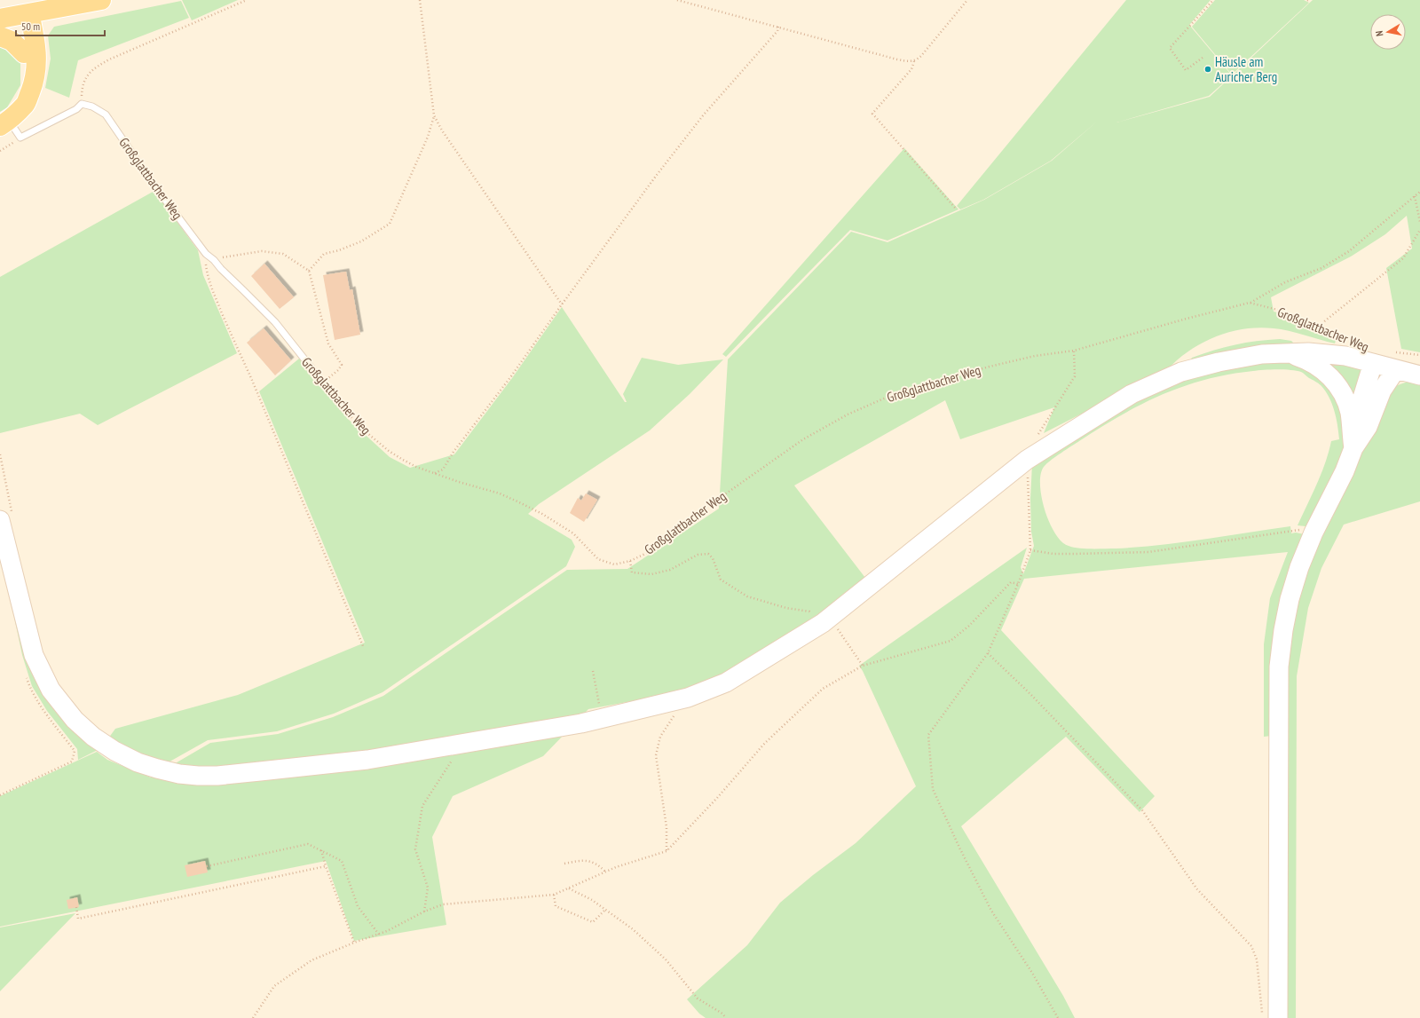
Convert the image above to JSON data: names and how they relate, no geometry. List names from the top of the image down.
{
  "streets": {
    "lane": ["Großglattbacher Weg"]
  },
  "places": ["Häusle am Auricher Berg"],
  "scale_bar": "50 m",
  "north": "left"
}
